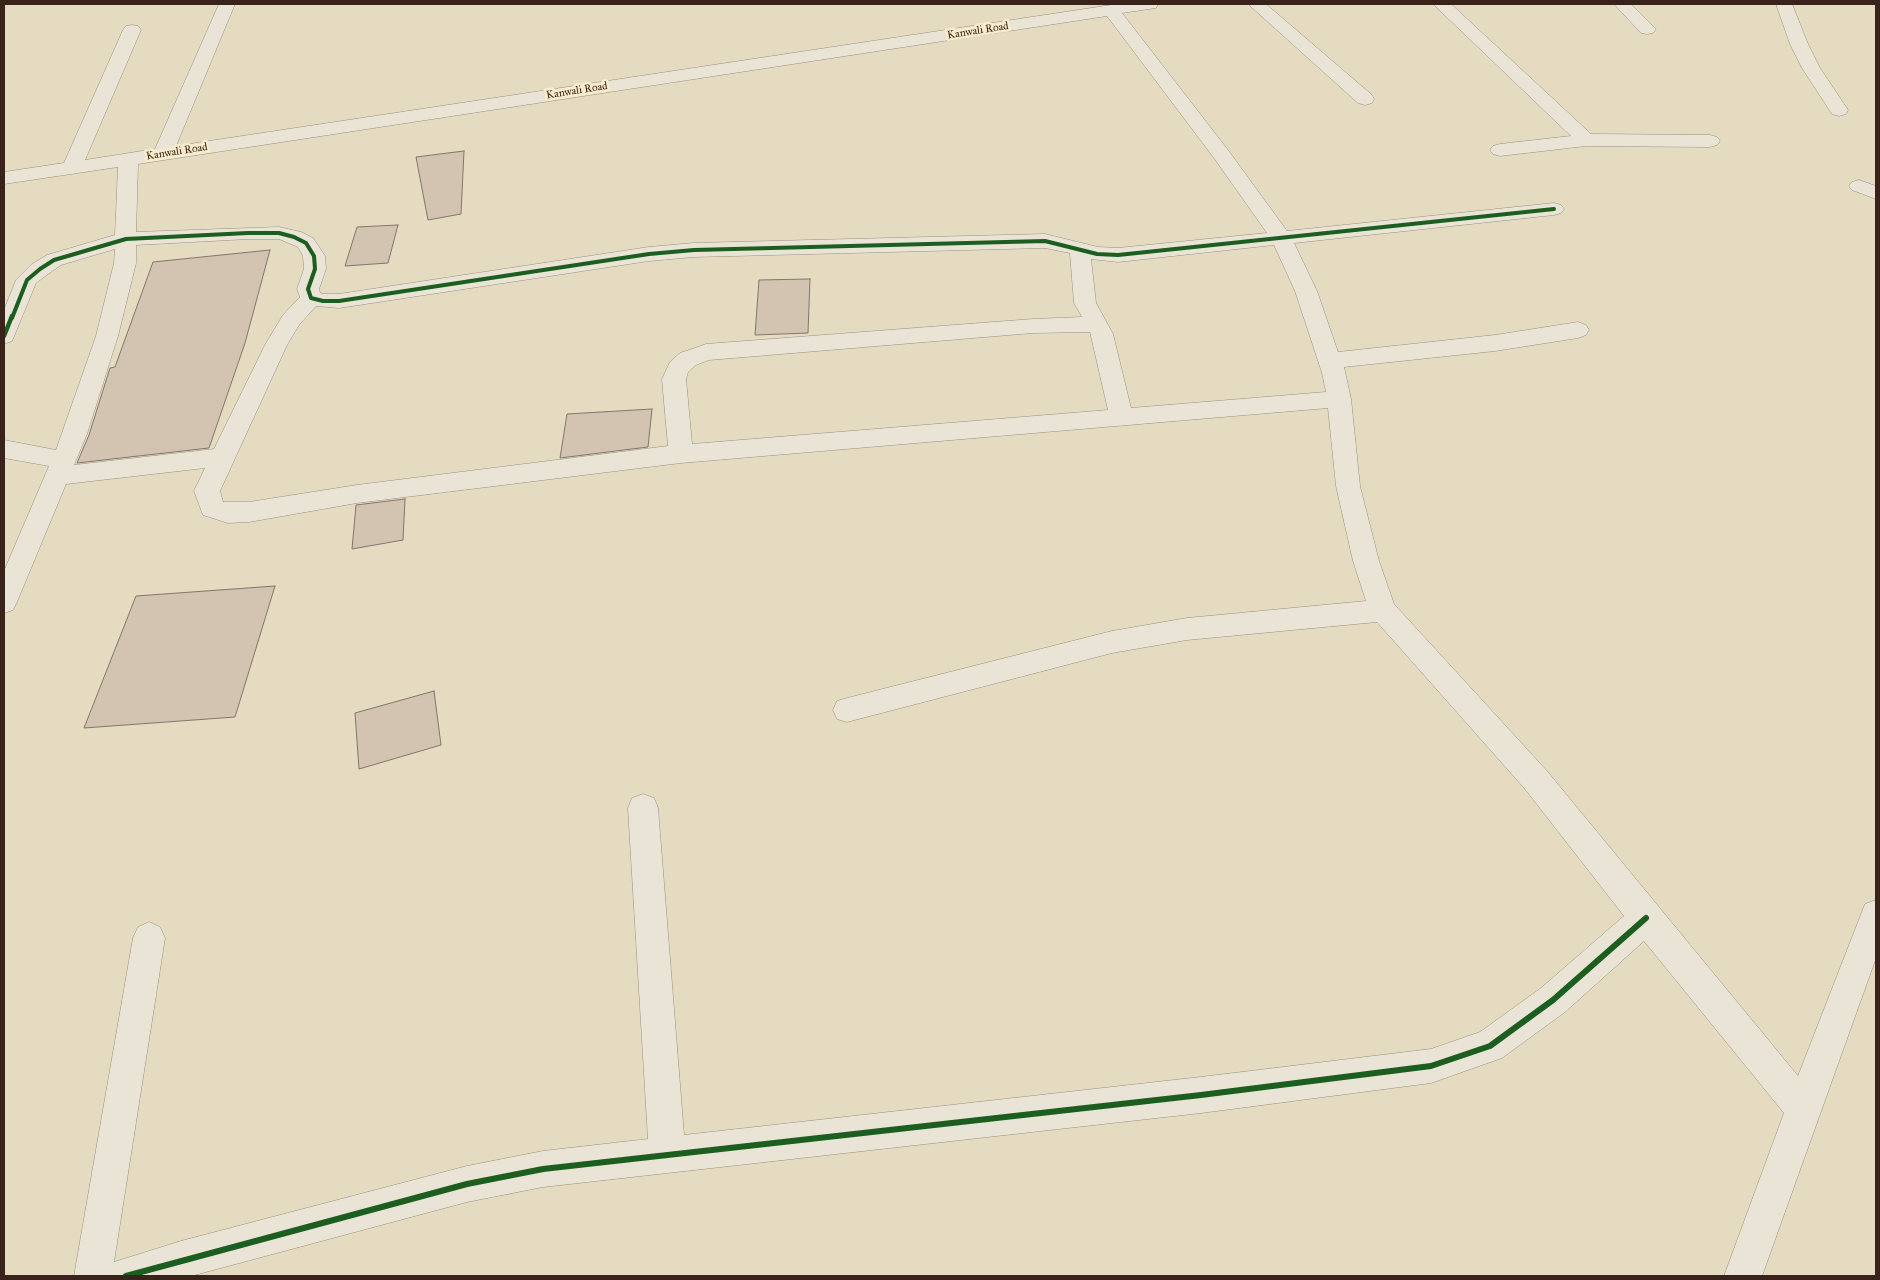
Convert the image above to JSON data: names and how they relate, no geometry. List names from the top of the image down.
{
  "streets": {
    "street": ["Kanwali Road"]
  }
}
